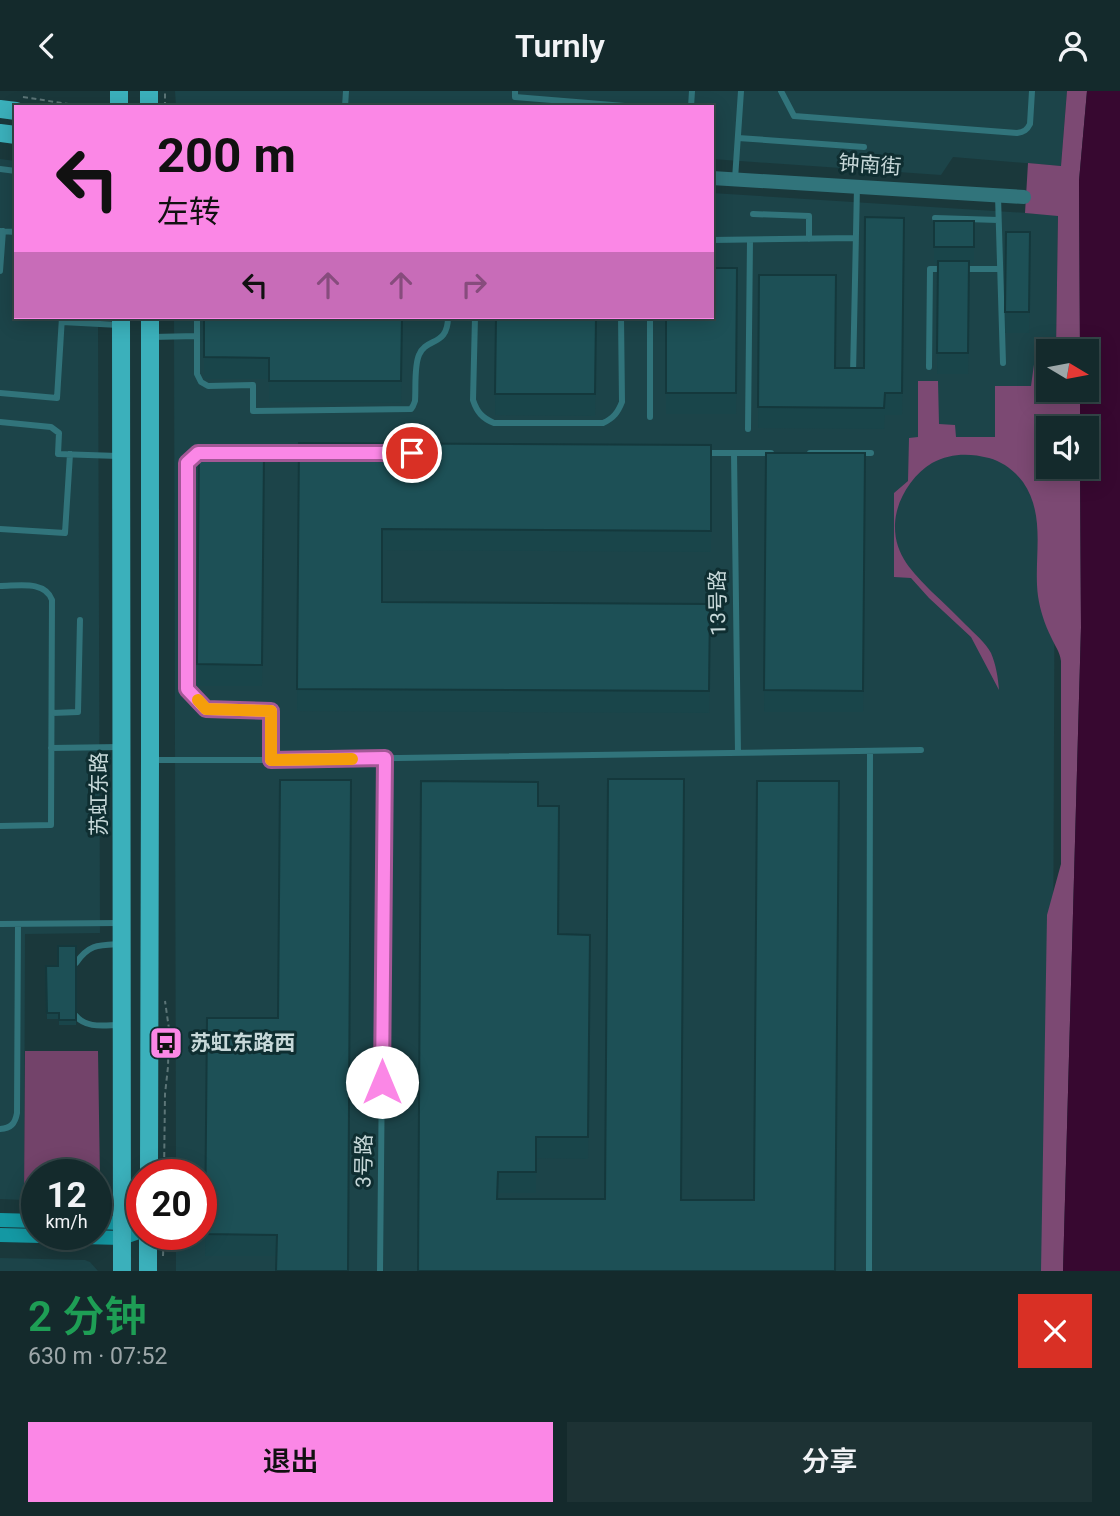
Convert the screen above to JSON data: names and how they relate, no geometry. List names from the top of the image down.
{
  "streets": {
    "main road": ["苏虹东路"],
    "street": ["钟南街"],
    "lane": ["13号路", "3号路"]
  },
  "places": {
    "bus stop": ["苏虹东路西"]
  },
  "north": "right",
  "page": {
    "header": "Turnly",
    "turn": ["200 m", "左转"],
    "speed": "12 km/h",
    "limit": "20",
    "heading": ["2 分钟", "630 m · 07:52"],
    "buttons": ["退出", "分享"]
  }
}
